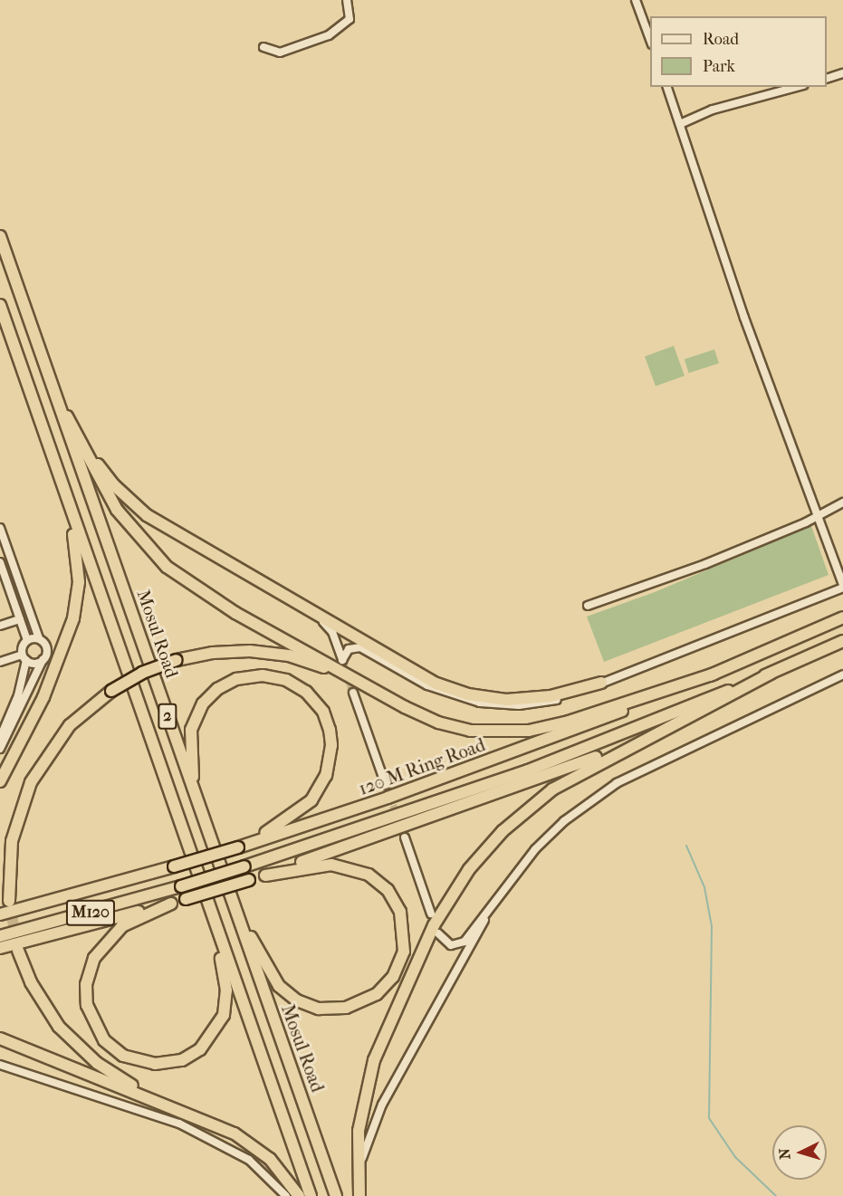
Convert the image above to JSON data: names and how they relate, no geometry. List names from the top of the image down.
{
  "streets": {
    "highway": [
      "Mosul Road",
      "2",
      "120 M Ring Road",
      "M120"
    ]
  },
  "legend": ["Road", "Park"],
  "north": "left"
}
